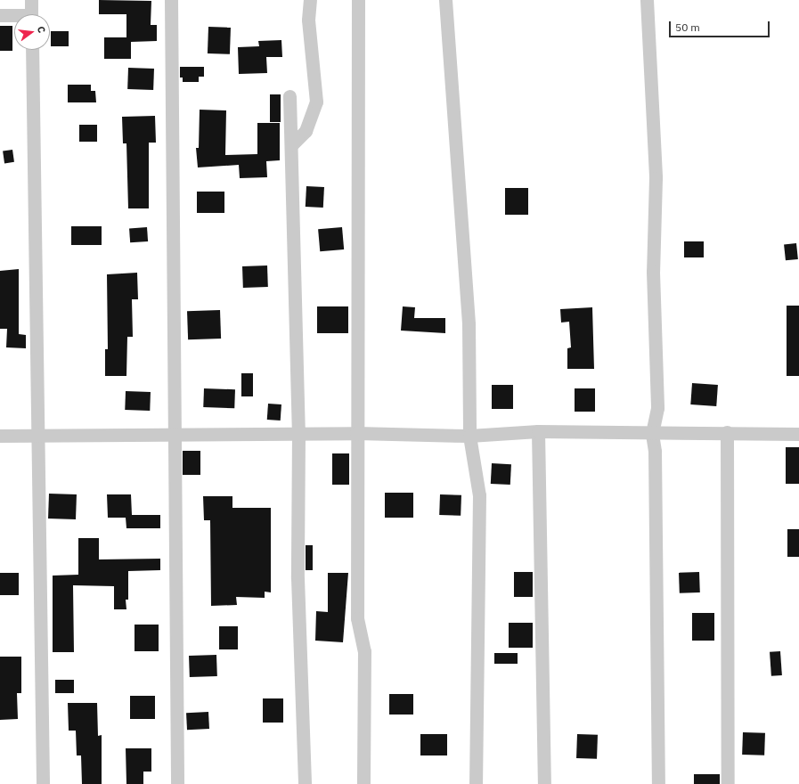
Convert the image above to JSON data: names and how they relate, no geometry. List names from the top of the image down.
{
  "scale_bar": "50 m",
  "north": "right"
}
